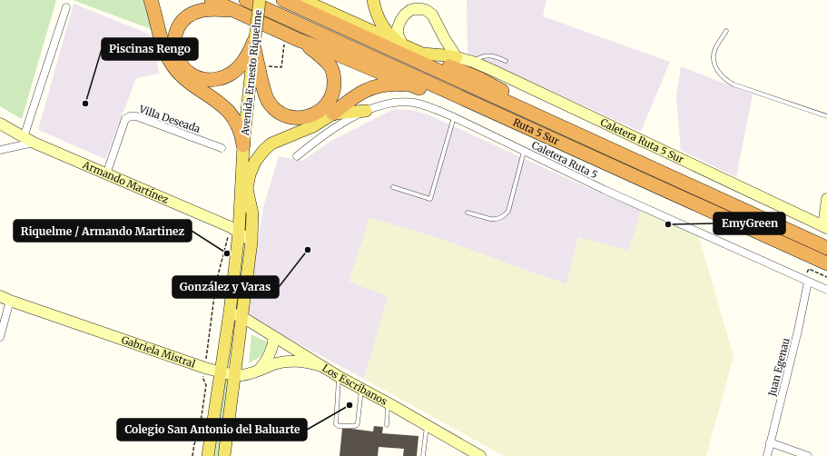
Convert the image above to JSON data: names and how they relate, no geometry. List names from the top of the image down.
{
  "streets": {
    "highway": ["Ruta 5 Sur"],
    "main road": [
      "Avenida Ernesto Riquelme",
      "Caletera Ruta 5 Sur",
      "Armando Martínez",
      "Gabriela Mistral",
      "Los Escribanos"
    ],
    "street": ["Villa Deseada", "Caletera Ruta 5", "Juan Egenau"]
  },
  "crossings": [
    ["Avenida Ernesto Riquelme", "Armando Martínez"],
    ["Avenida Ernesto Riquelme", "Gabriela Mistral"],
    ["Avenida Ernesto Riquelme", "Los Escribanos"],
    ["Villa Deseada", "Armando Martínez"],
    ["Caletera Ruta 5", "Juan Egenau"],
    ["Gabriela Mistral", "Los Escribanos"]
  ],
  "places": [
    "Piscinas Rengo",
    "EmyGreen",
    "González y Varas",
    "Riquelme / Armando Martinez",
    "Colegio San Antonio del Baluarte"
  ]
}
